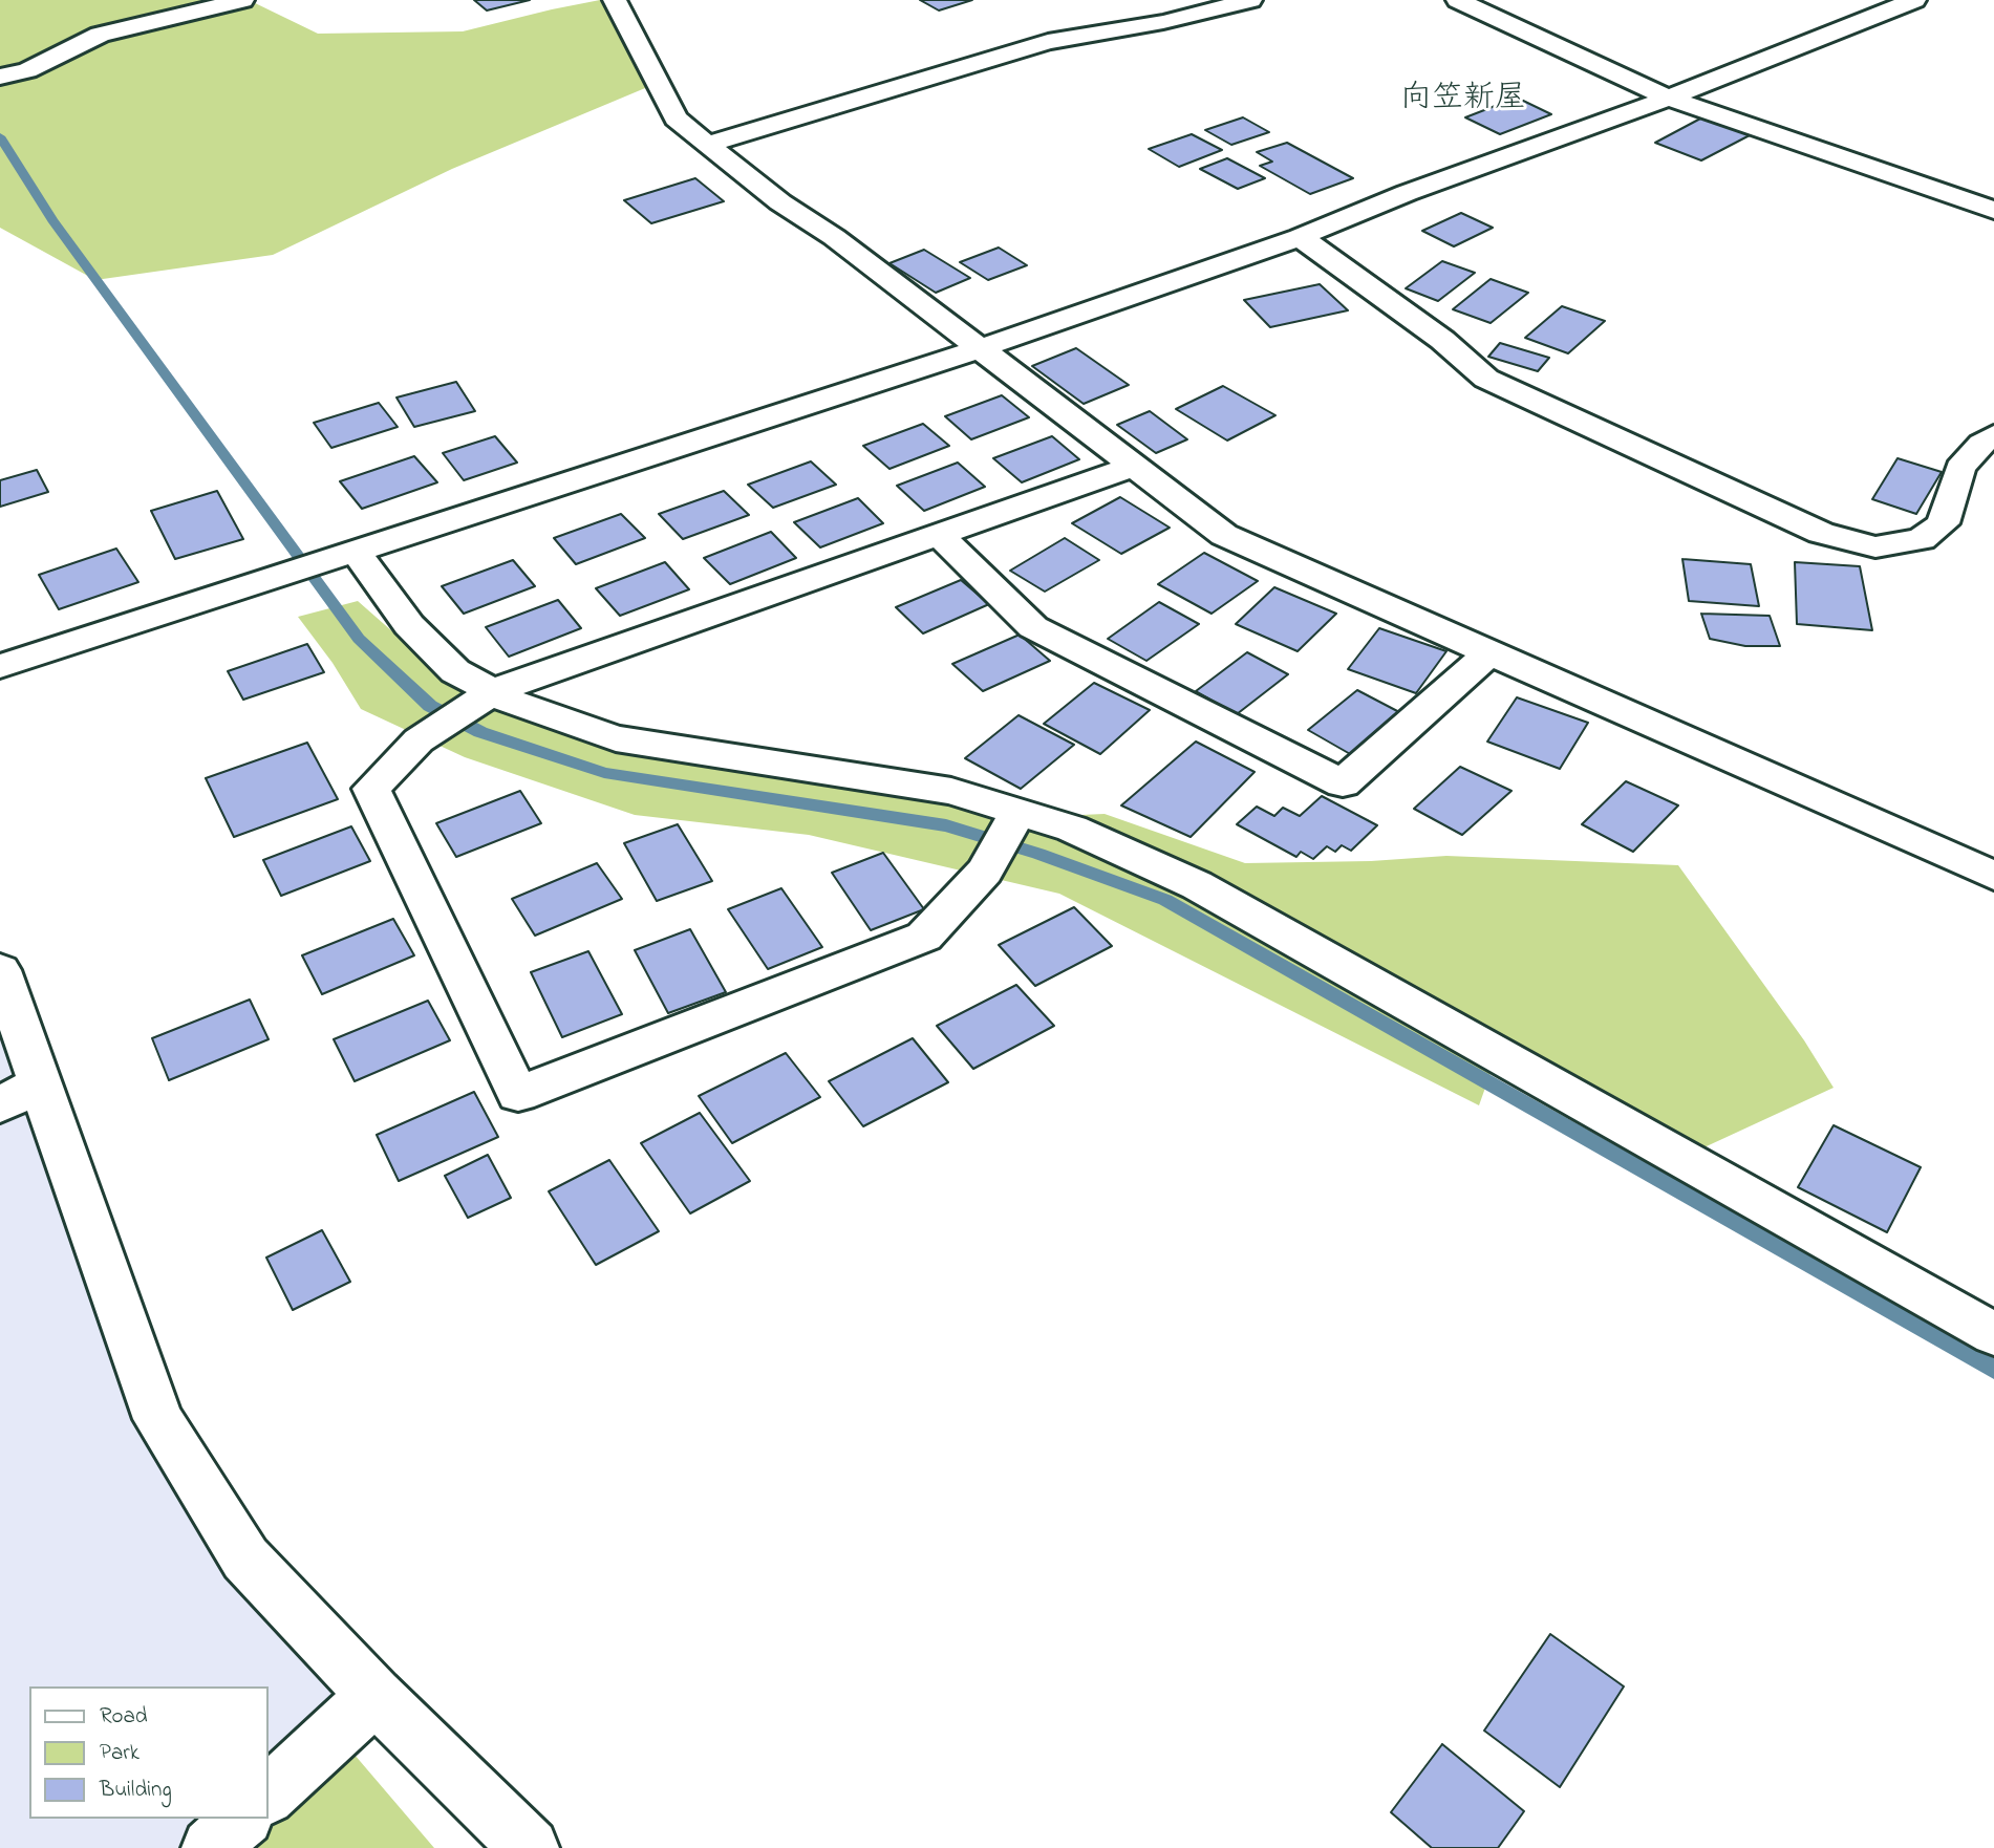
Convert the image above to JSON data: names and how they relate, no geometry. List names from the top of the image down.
{
  "districts": ["向笠新屋"],
  "legend": ["Road", "Park", "Building"]
}
